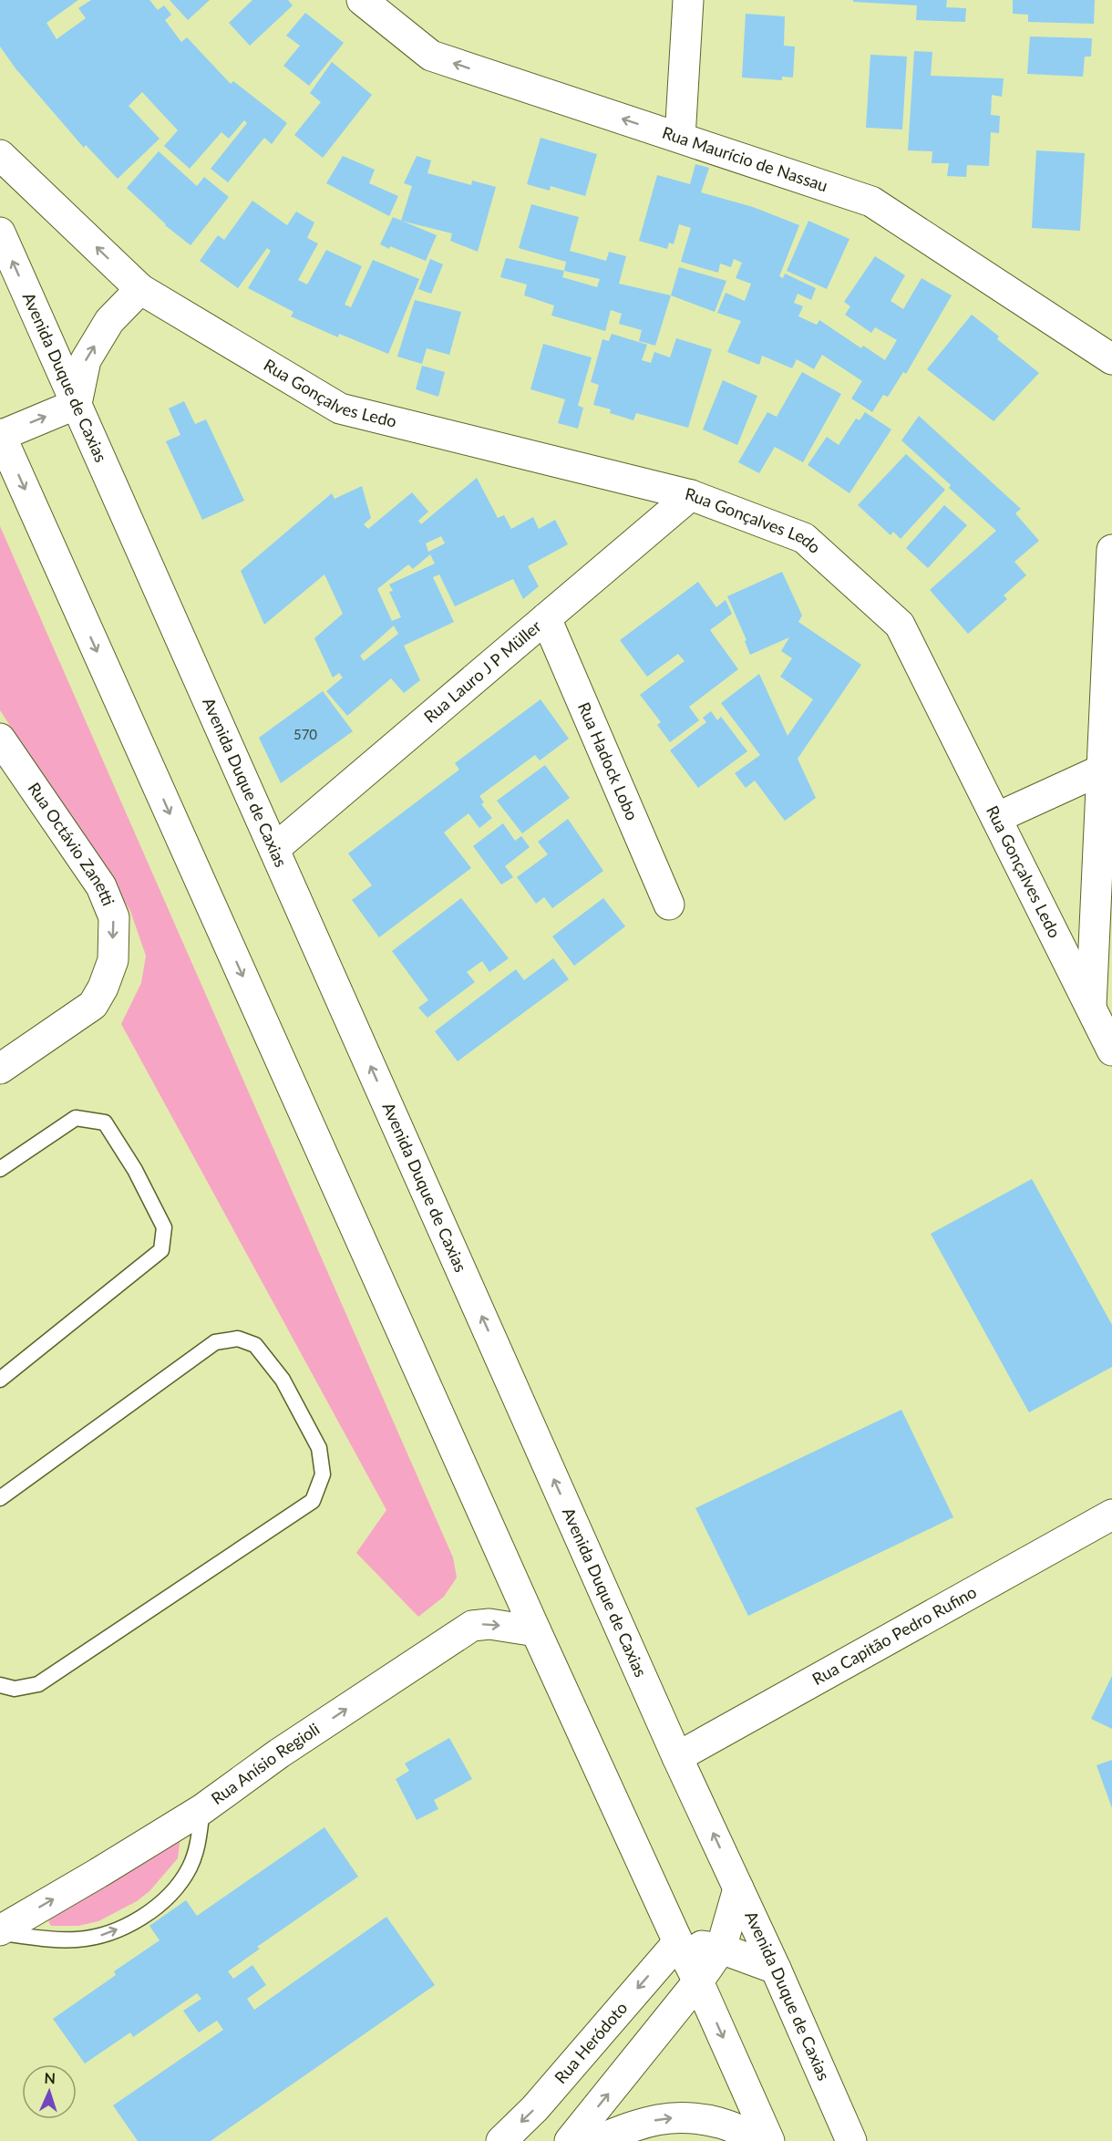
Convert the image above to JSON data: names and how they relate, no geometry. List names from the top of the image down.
{
  "streets": {
    "street": [
      "Rua Maurício de Nassau",
      "Avenida Duque de Caxias",
      "Rua Gonçalves Ledo",
      "Rua Lauro J P Müller",
      "Rua Hadock Lobo",
      "Rua Octávio Zanetti",
      "Rua Capitão Pedro Rufino",
      "Rua Anísio Regioli",
      "Rua Heródoto"
    ]
  },
  "crossings": [
    ["Avenida Duque de Caxias", "Rua Lauro J P Müller"],
    ["Avenida Duque de Caxias", "Rua Capitão Pedro Rufino"],
    ["Rua Gonçalves Ledo", "Rua Lauro J P Müller"],
    ["Rua Lauro J P Müller", "Rua Hadock Lobo"]
  ],
  "one_way": ["Rua Maurício de Nassau", "Rua Anísio Regioli"],
  "house_numbers": ["570"],
  "north": "top"
}
